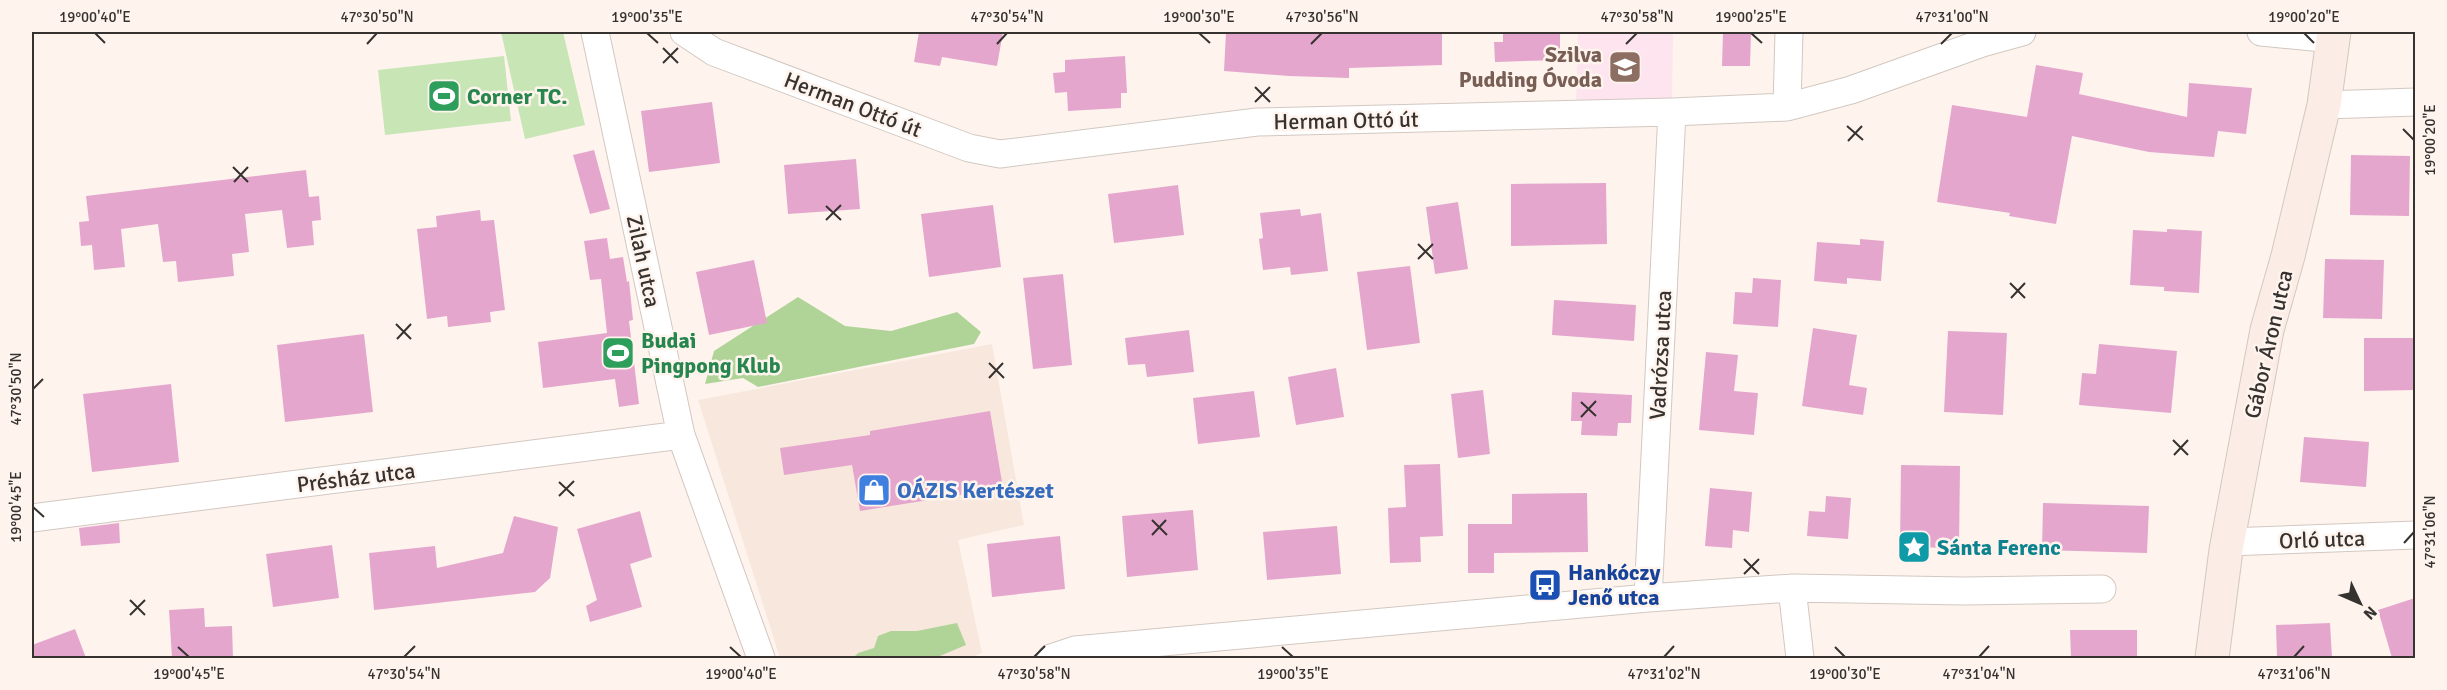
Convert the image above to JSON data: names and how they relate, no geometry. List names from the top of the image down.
{
  "streets": {
    "street": [
      "Herman Ottó út",
      "Zilah utca",
      "Gábor Áron utca",
      "Vadrózsa utca",
      "Présház utca",
      "Orló utca"
    ]
  },
  "crossings": [
    ["Herman Ottó út", "Vadrózsa utca"],
    ["Zilah utca", "Présház utca"],
    ["Gábor Áron utca", "Orló utca"]
  ],
  "places": {
    "school or university": ["Szilva Pudding Óvoda"],
    "sports": ["Corner TC.", "Budai Pingpong Klub"],
    "shop": ["OÁZIS Kertészet"],
    "place": ["Sánta Ferenc"],
    "bus stop": ["Hankóczy Jenő utca"]
  },
  "north": "bottom right",
  "coordinates": [
    "19°00'40\"E",
    "47°30'50\"N",
    "19°00'35\"E",
    "47°30'54\"N",
    "19°00'30\"E",
    "47°30'56\"N",
    "47°30'58\"N",
    "19°00'25\"E",
    "47°31'00\"N",
    "19°00'20\"E",
    "19°00'45\"E",
    "47°31'06\"N",
    "47°31'02\"N",
    "47°31'04\"N"
  ]
}
